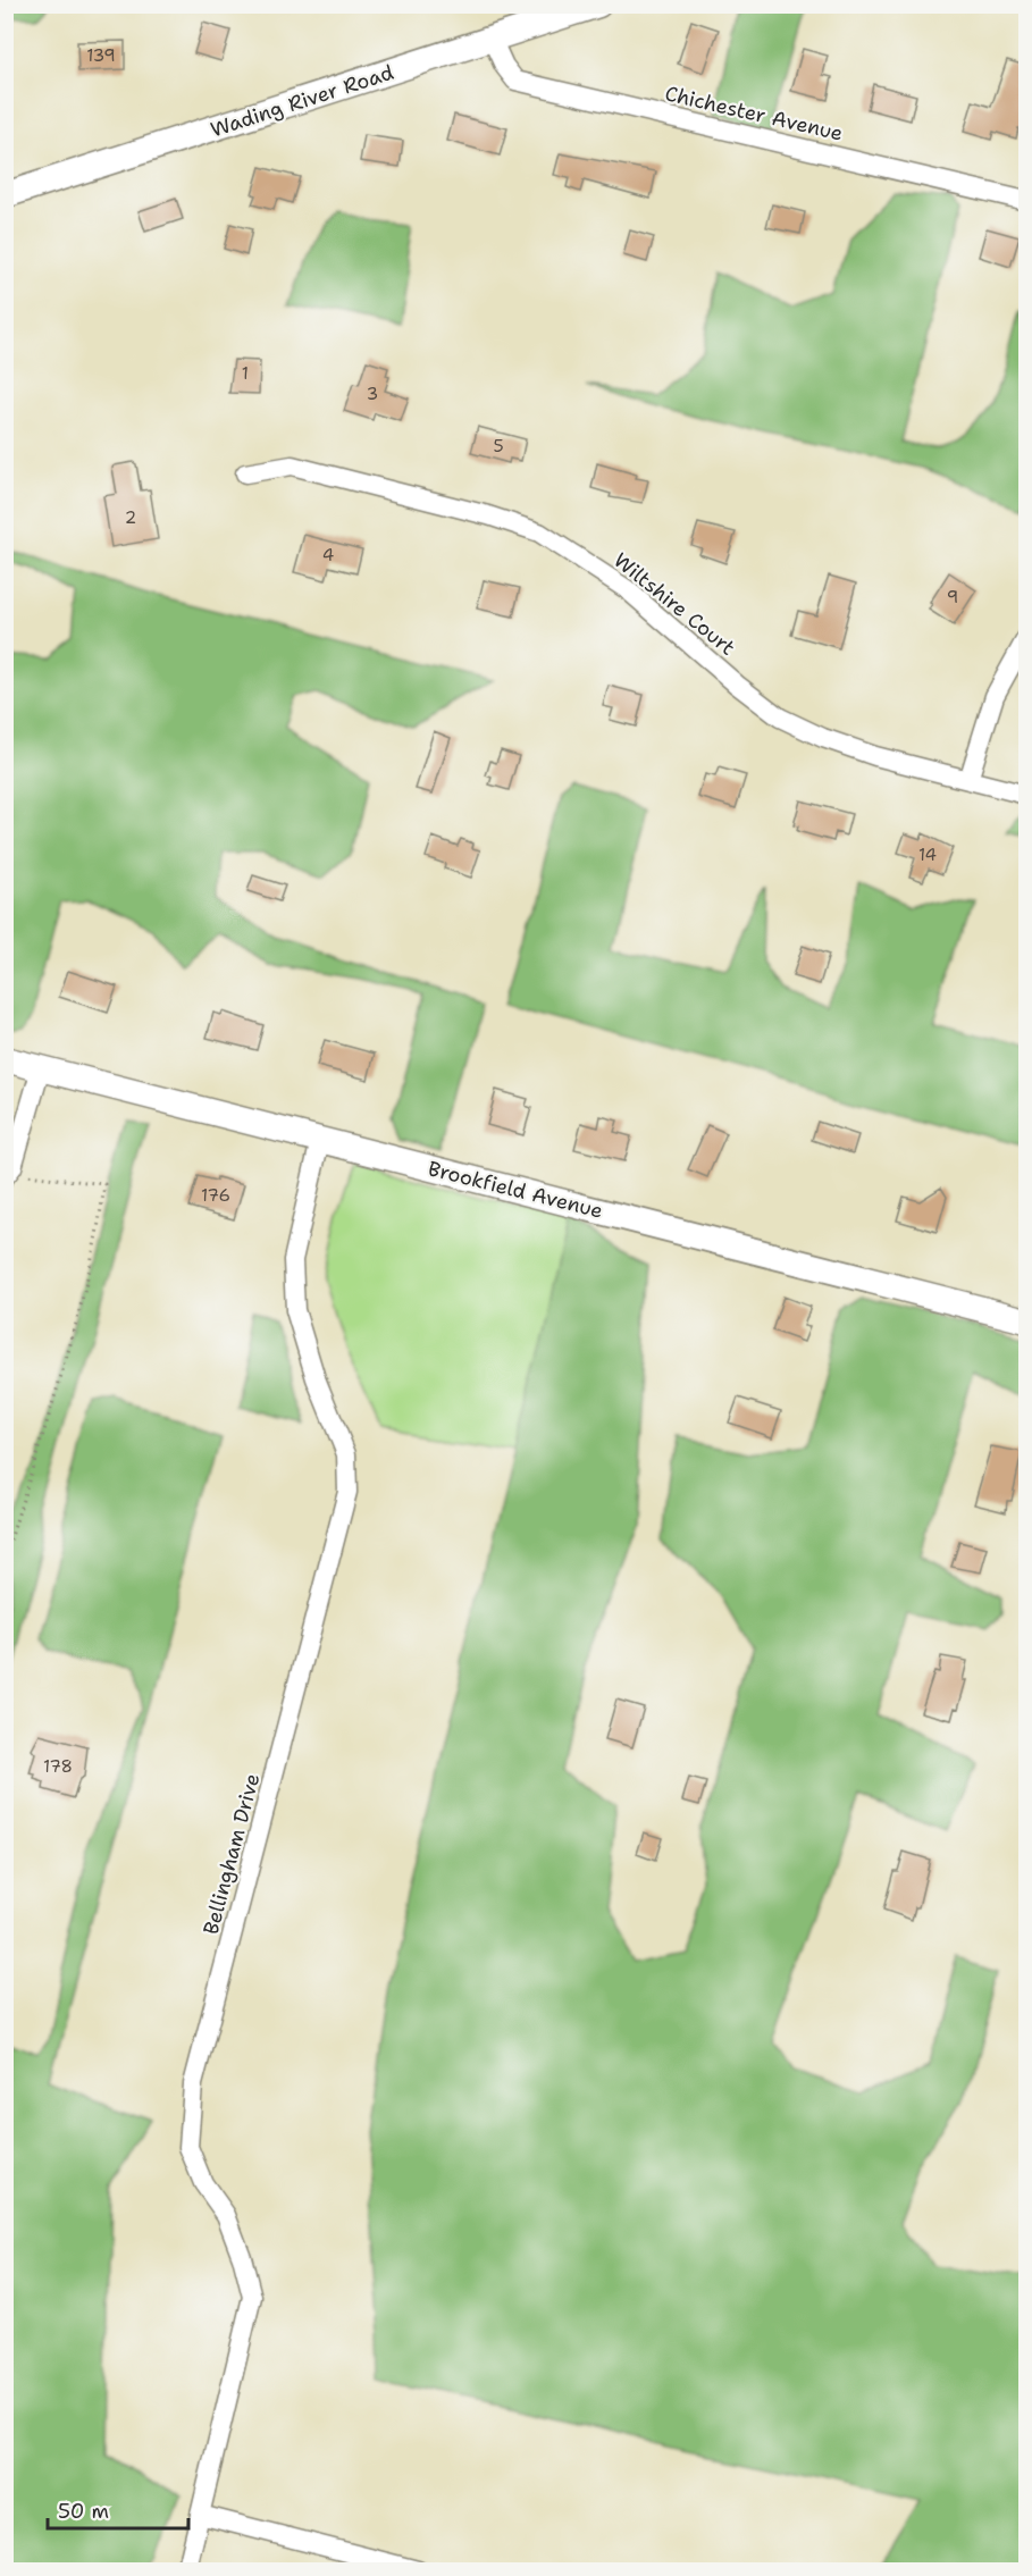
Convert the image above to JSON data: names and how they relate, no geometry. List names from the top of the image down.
{
  "streets": {
    "main road": ["Wading River Road", "Brookfield Avenue"],
    "street": ["Chichester Avenue", "Wiltshire Court", "Bellingham Drive"]
  },
  "crossings": [
    ["Wading River Road", "Chichester Avenue"],
    ["Brookfield Avenue", "Bellingham Drive"]
  ],
  "house_numbers": [
    "139",
    "1",
    "3",
    "5",
    "2",
    "4",
    "9",
    "14",
    "176",
    "178"
  ],
  "scale_bar": "50 m"
}
